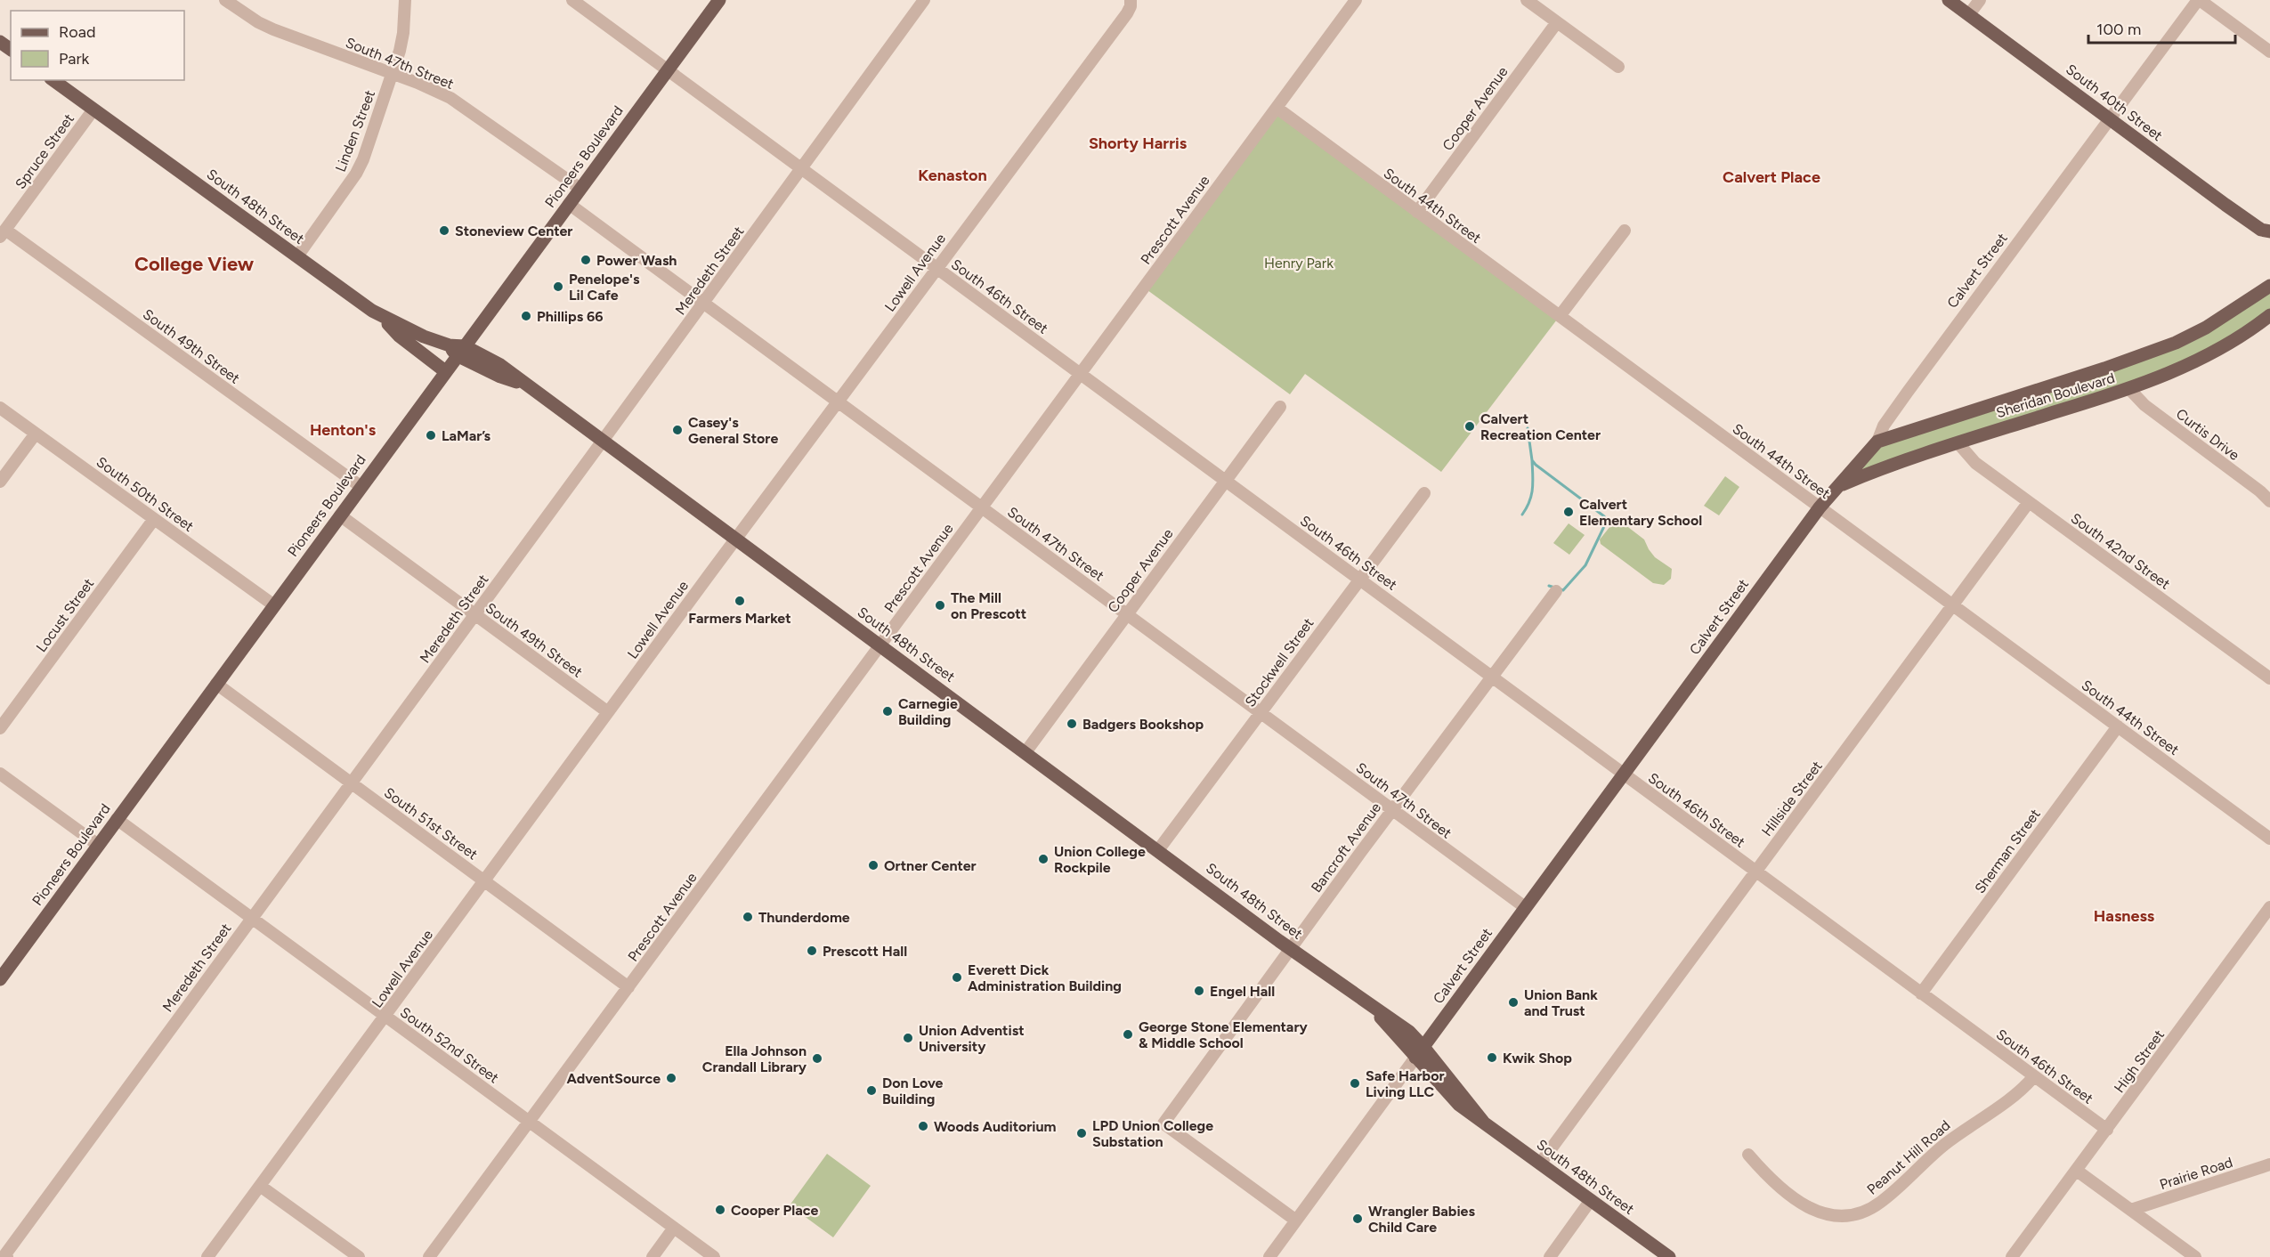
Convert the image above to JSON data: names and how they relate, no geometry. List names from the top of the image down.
{
  "streets": {
    "main road": [
      "South 40th Street",
      "Pioneers Boulevard",
      "South 48th Street",
      "Calvert Street",
      "Sheridan Boulevard"
    ],
    "street": [
      "South 47th Street",
      "Cooper Avenue",
      "Linden Street",
      "Spruce Street",
      "South 44th Street",
      "Prescott Avenue",
      "Meredeth Street",
      "Lowell Avenue",
      "South 46th Street",
      "South 49th Street",
      "Curtis Drive",
      "South 50th Street",
      "South 42nd Street",
      "Locust Street",
      "Stockwell Street",
      "Hillside Street",
      "South 51st Street",
      "Bancroft Avenue",
      "Sherman Street",
      "South 52nd Street",
      "High Street",
      "Peanut Hill Road",
      "Prairie Road"
    ]
  },
  "crossings": [
    ["South 47th Street", "Cooper Avenue"],
    ["South 47th Street", "Linden Street"],
    ["South 47th Street", "Pioneers Boulevard"],
    ["South 47th Street", "Prescott Avenue"],
    ["South 47th Street", "Meredeth Street"],
    ["South 47th Street", "Calvert Street"],
    ["South 47th Street", "Lowell Avenue"],
    ["South 47th Street", "Stockwell Street"],
    ["South 47th Street", "Bancroft Avenue"],
    ["South 40th Street", "Calvert Street"],
    ["Cooper Avenue", "South 44th Street"],
    ["Cooper Avenue", "South 48th Street"],
    ["Cooper Avenue", "South 46th Street"],
    ["Linden Street", "South 48th Street"],
    ["Spruce Street", "South 48th Street"],
    ["Spruce Street", "South 49th Street"],
    ["Pioneers Boulevard", "South 48th Street"],
    ["Pioneers Boulevard", "South 46th Street"],
    ["Pioneers Boulevard", "South 49th Street"],
    ["Pioneers Boulevard", "South 50th Street"],
    ["Pioneers Boulevard", "South 51st Street"],
    ["Pioneers Boulevard", "South 52nd Street"],
    ["South 44th Street", "Prescott Avenue"],
    ["South 44th Street", "Calvert Street"],
    ["South 44th Street", "Hillside Street"],
    ["South 44th Street", "Sherman Street"],
    ["South 48th Street", "Prescott Avenue"],
    ["South 48th Street", "Meredeth Street"],
    ["South 48th Street", "Calvert Street"],
    ["South 48th Street", "Lowell Avenue"],
    ["South 48th Street", "Stockwell Street"],
    ["South 48th Street", "Hillside Street"],
    ["South 48th Street", "Bancroft Avenue"],
    ["Prescott Avenue", "South 46th Street"],
    ["Prescott Avenue", "South 51st Street"],
    ["Prescott Avenue", "South 52nd Street"],
    ["Meredeth Street", "South 46th Street"],
    ["Meredeth Street", "South 49th Street"],
    ["Meredeth Street", "South 51st Street"],
    ["Meredeth Street", "South 52nd Street"],
    ["Calvert Street", "South 46th Street"],
    ["Calvert Street", "Sheridan Boulevard"],
    ["Calvert Street", "Bancroft Avenue"],
    ["Lowell Avenue", "South 46th Street"],
    ["Lowell Avenue", "South 49th Street"],
    ["Lowell Avenue", "South 51st Street"],
    ["Lowell Avenue", "South 52nd Street"],
    ["South 46th Street", "Stockwell Street"],
    ["South 46th Street", "Hillside Street"],
    ["South 46th Street", "Bancroft Avenue"],
    ["South 46th Street", "Sherman Street"],
    ["South 46th Street", "High Street"],
    ["South 46th Street", "Peanut Hill Road"],
    ["Sheridan Boulevard", "Curtis Drive"],
    ["Sheridan Boulevard", "South 42nd Street"],
    ["South 50th Street", "Locust Street"],
    ["South 42nd Street", "Hillside Street"]
  ],
  "districts": [
    "Shorty Harris",
    "Kenaston",
    "Calvert Place",
    "College View",
    "Henton's",
    "Hasness"
  ],
  "parks": ["Henry Park"],
  "places": [
    "Stoneview Center",
    "Power Wash",
    "Penelope's Lil Cafe",
    "Phillips 66",
    "Calvert Recreation Center",
    "Casey's General Store",
    "LaMar’s",
    "Calvert Elementary School",
    "Farmers Market",
    "The Mill on Prescott",
    "Carnegie Building",
    "Badgers Bookshop",
    "Union College Rockpile",
    "Ortner Center",
    "Thunderdome",
    "Prescott Hall",
    "Everett Dick Administration Building",
    "Engel Hall",
    "Union Bank and Trust",
    "George Stone Elementary & Middle School",
    "Union Adventist University",
    "Kwik Shop",
    "Ella Johnson Crandall Library",
    "AdventSource",
    "Safe Harbor Living LLC",
    "Don Love Building",
    "Woods Auditorium",
    "LPD Union College Substation",
    "Cooper Place",
    "Wrangler Babies Child Care"
  ],
  "legend": ["Road", "Park"],
  "scale_bar": "100 m"
}
